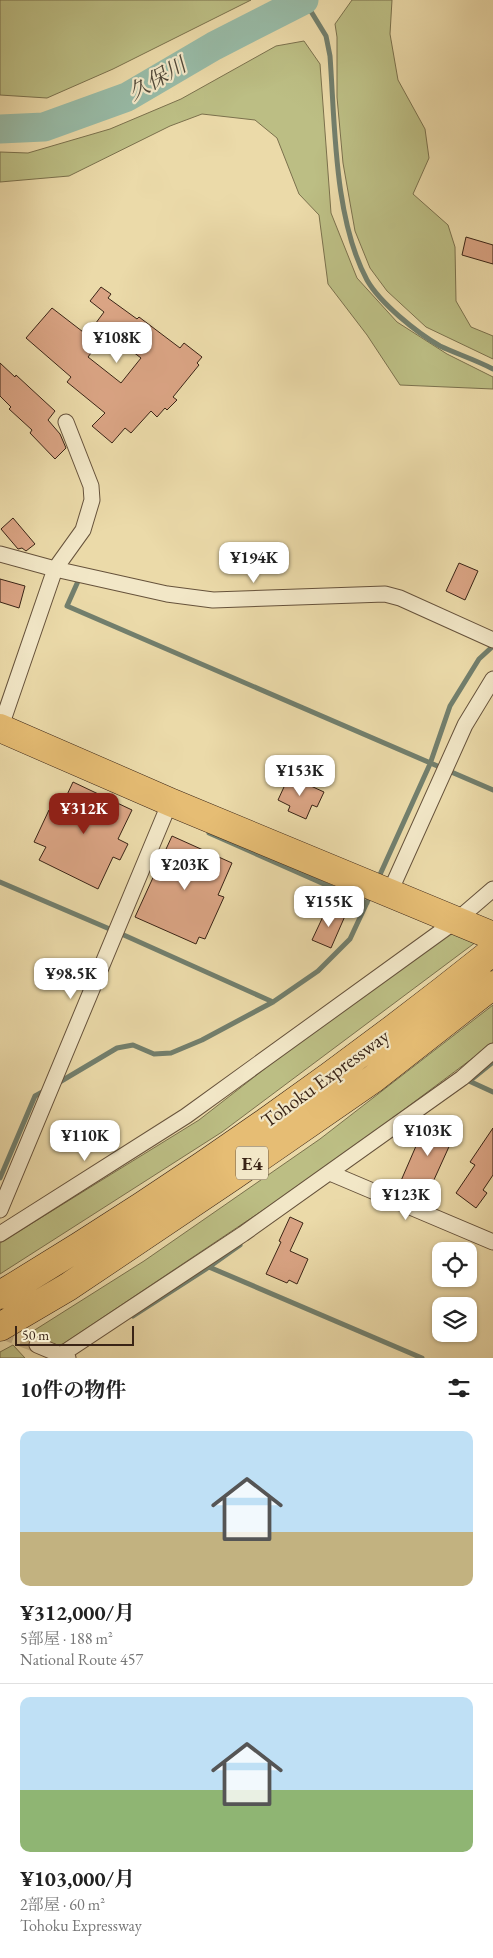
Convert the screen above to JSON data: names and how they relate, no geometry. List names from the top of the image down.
{
  "streets": {
    "highway": ["Tohoku Expressway", "E4"]
  },
  "water": ["久保川"],
  "scale_bar": "50 m",
  "page": {
    "price": [
      "¥108K",
      "¥194K",
      "¥153K",
      "¥312K",
      "¥203K",
      "¥155K",
      "¥98.5K",
      "¥103K",
      "¥110K",
      "¥123K"
    ],
    "scale": "50 m",
    "heading": "10件の物件",
    "list": [
      {
        "name": "¥312,000/月",
        "note": "5部屋 · 188 m² · National Route 457"
      },
      {
        "name": "¥103,000/月",
        "note": "2部屋 · 60 m² · Tohoku Expressway"
      }
    ]
  }
}
